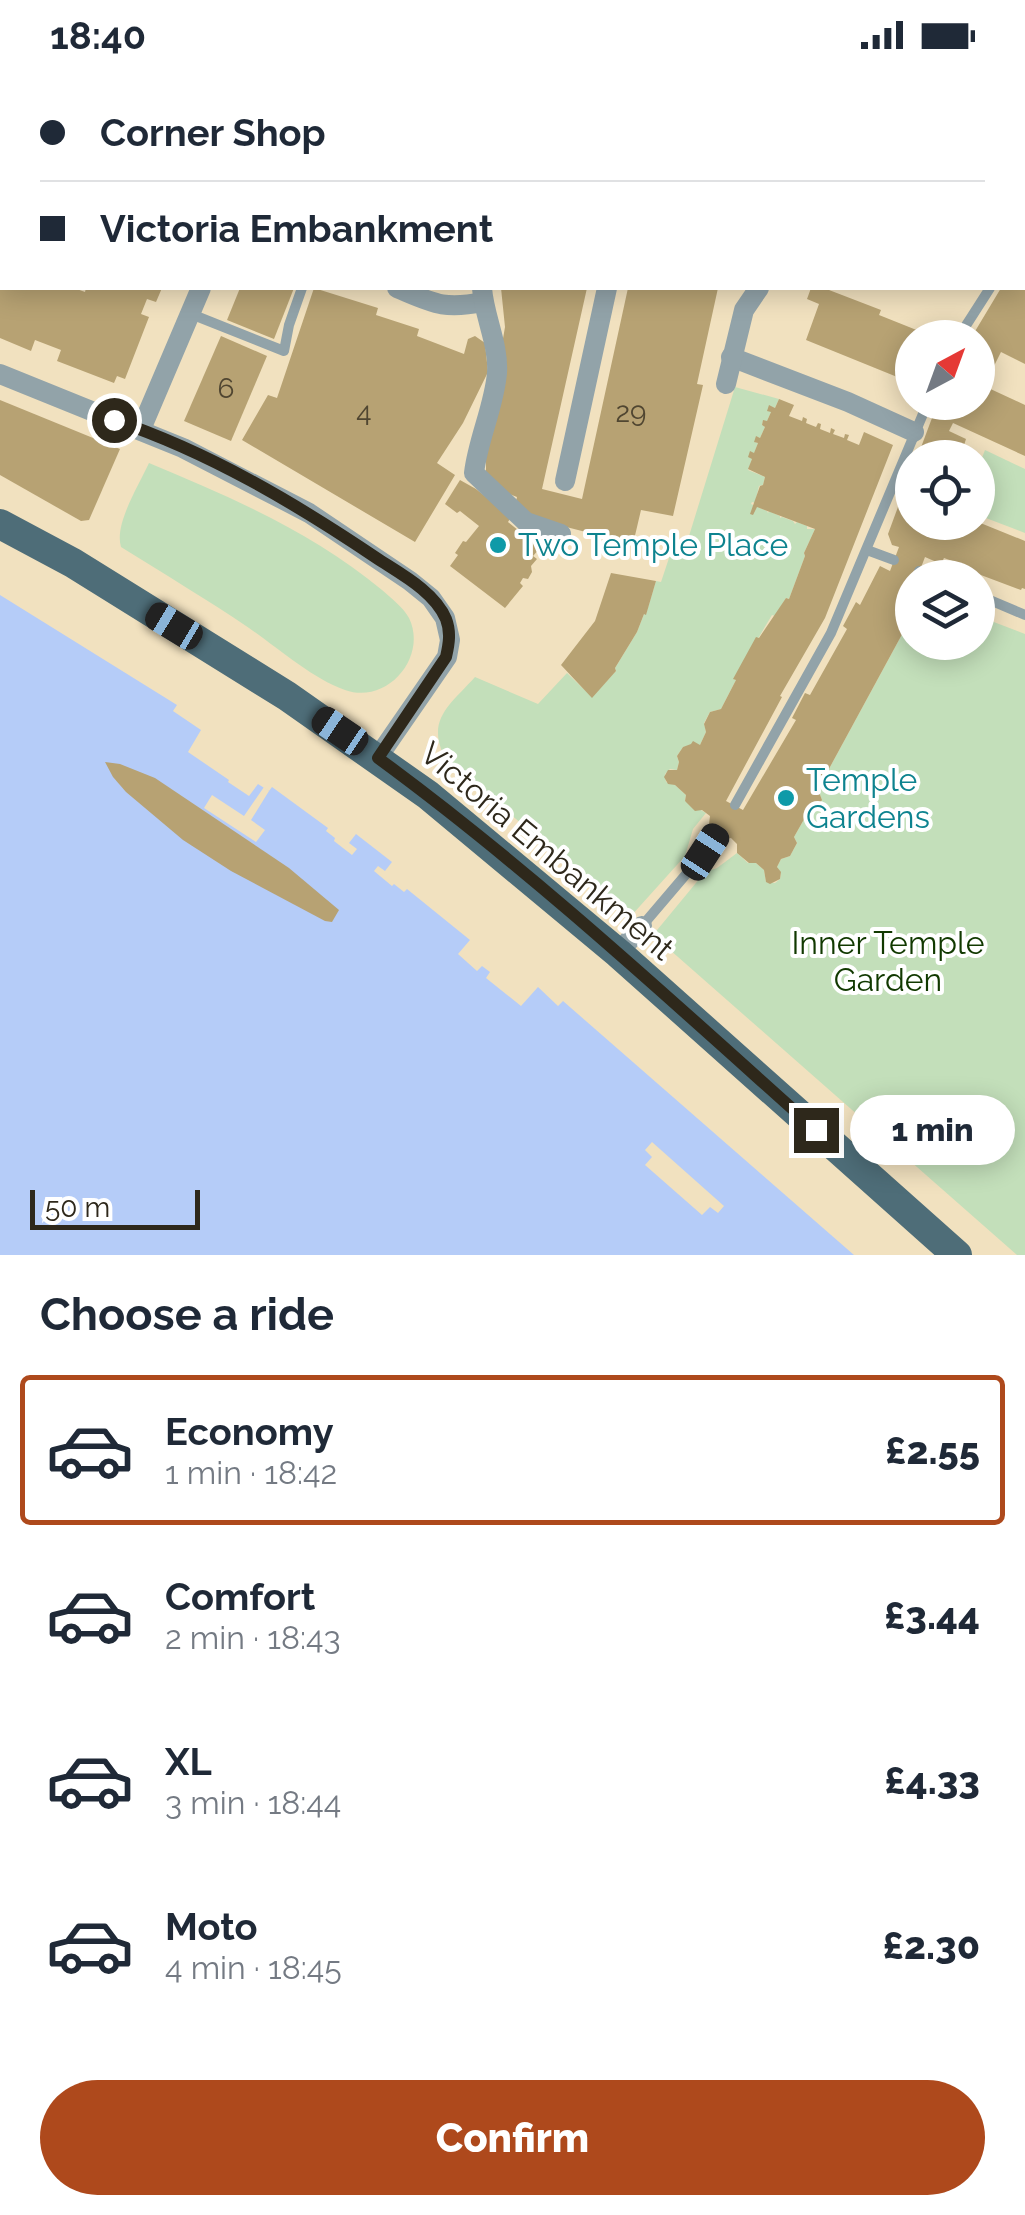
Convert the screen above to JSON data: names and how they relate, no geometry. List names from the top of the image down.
{
  "streets": {
    "main road": ["Victoria Embankment"]
  },
  "parks": ["Inner Temple Garden"],
  "places": ["Two Temple Place", "Temple Gardens"],
  "house_numbers": ["6", "4", "29"],
  "scale_bar": "50 m",
  "north": "top right",
  "page": {
    "status": "18:40",
    "banner": ["Corner Shop", "Victoria Embankment"],
    "bubble": "1 min",
    "scale": "50 m",
    "heading": "Choose a ride",
    "list": [
      {
        "name": "Economy",
        "note": "1 min · 18:42",
        "value": "£2.55"
      },
      {
        "name": "Comfort",
        "note": "2 min · 18:43",
        "value": "£3.44"
      },
      {
        "name": "XL",
        "note": "3 min · 18:44",
        "value": "£4.33"
      },
      {
        "name": "Moto",
        "note": "4 min · 18:45",
        "value": "£2.30"
      }
    ],
    "buttons": "Confirm"
  }
}
